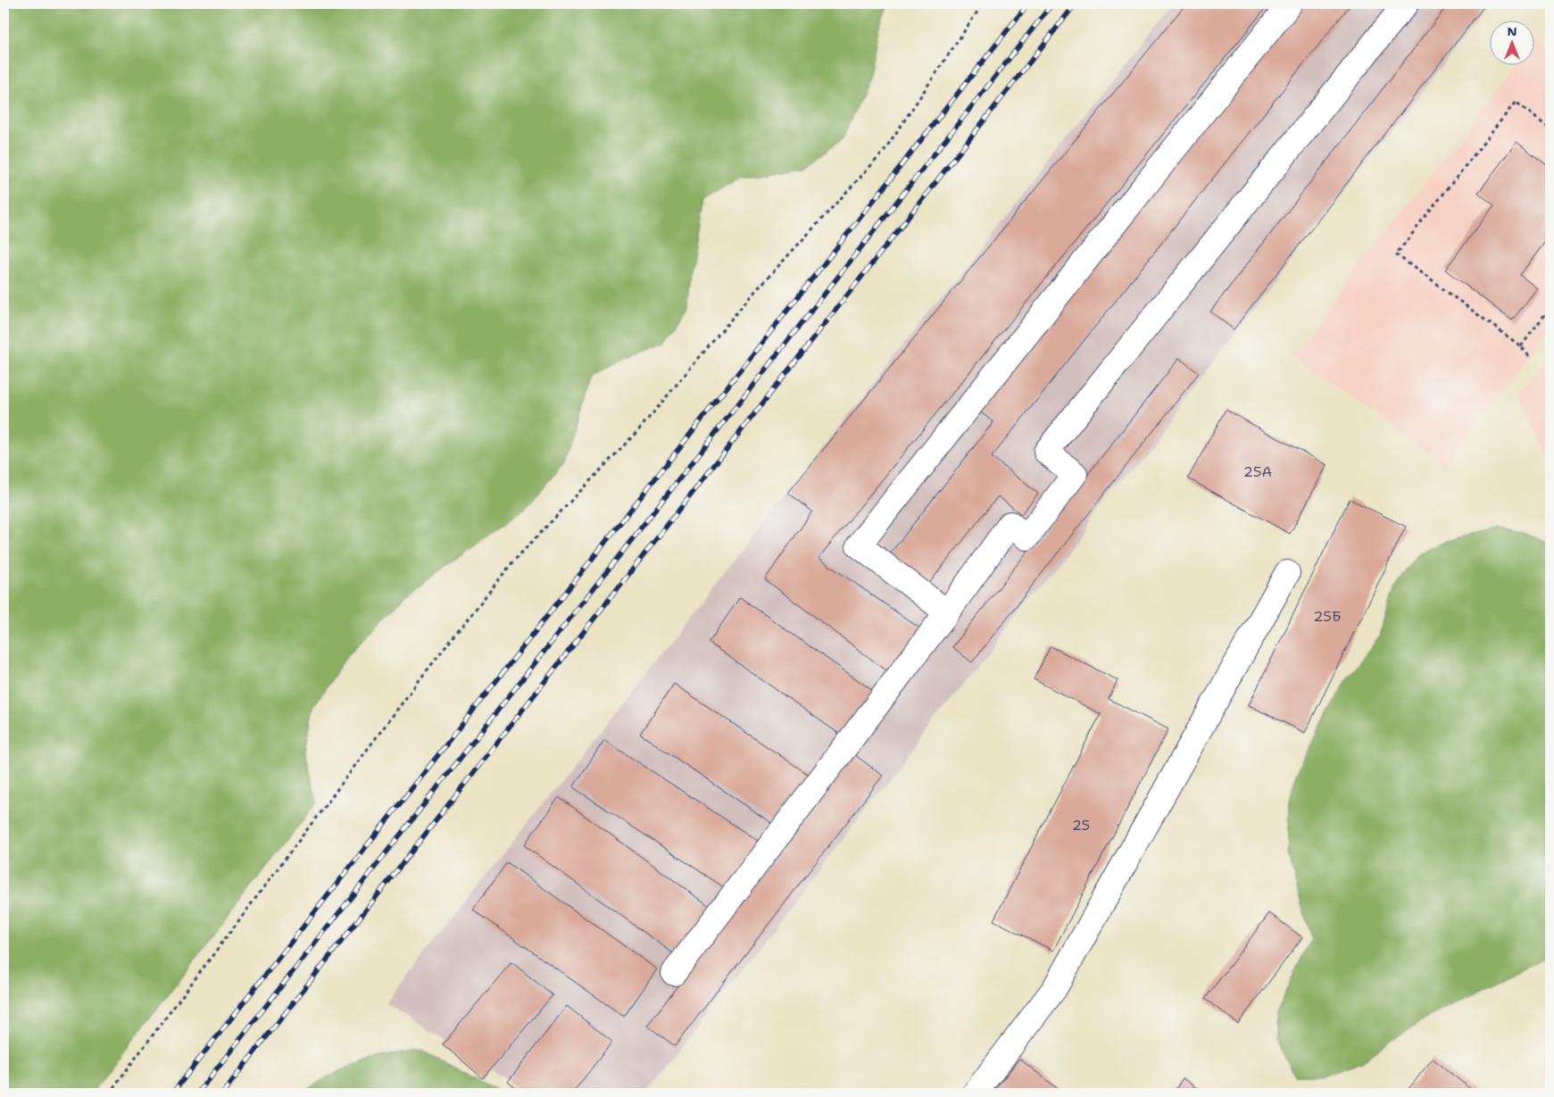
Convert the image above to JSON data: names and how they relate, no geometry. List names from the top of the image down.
{
  "house_numbers": ["25А", "25Б", "25"],
  "north": "top"
}
